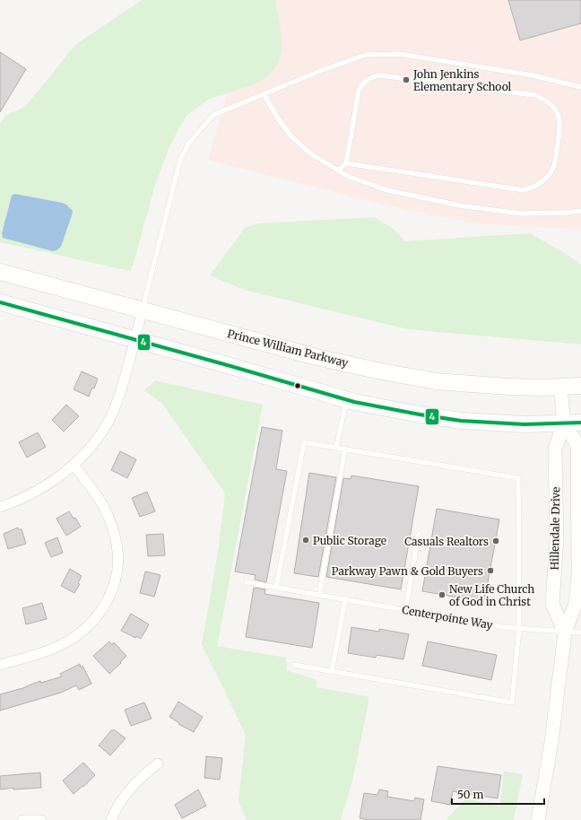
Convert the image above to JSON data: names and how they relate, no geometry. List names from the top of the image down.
{
  "streets": {
    "highway": ["Prince William Parkway"],
    "main road": ["Hillendale Drive"],
    "lane": ["Centerpointe Way"]
  },
  "crossings": [
    ["Prince William Parkway", "Hillendale Drive"],
    ["Hillendale Drive", "Centerpointe Way"]
  ],
  "places": [
    "John Jenkins Elementary School",
    "Public Storage",
    "Casuals Realtors",
    "Parkway Pawn & Gold Buyers",
    "New Life Church of God in Christ"
  ],
  "lines": ["transit line 4"],
  "scale_bar": "50 m"
}
